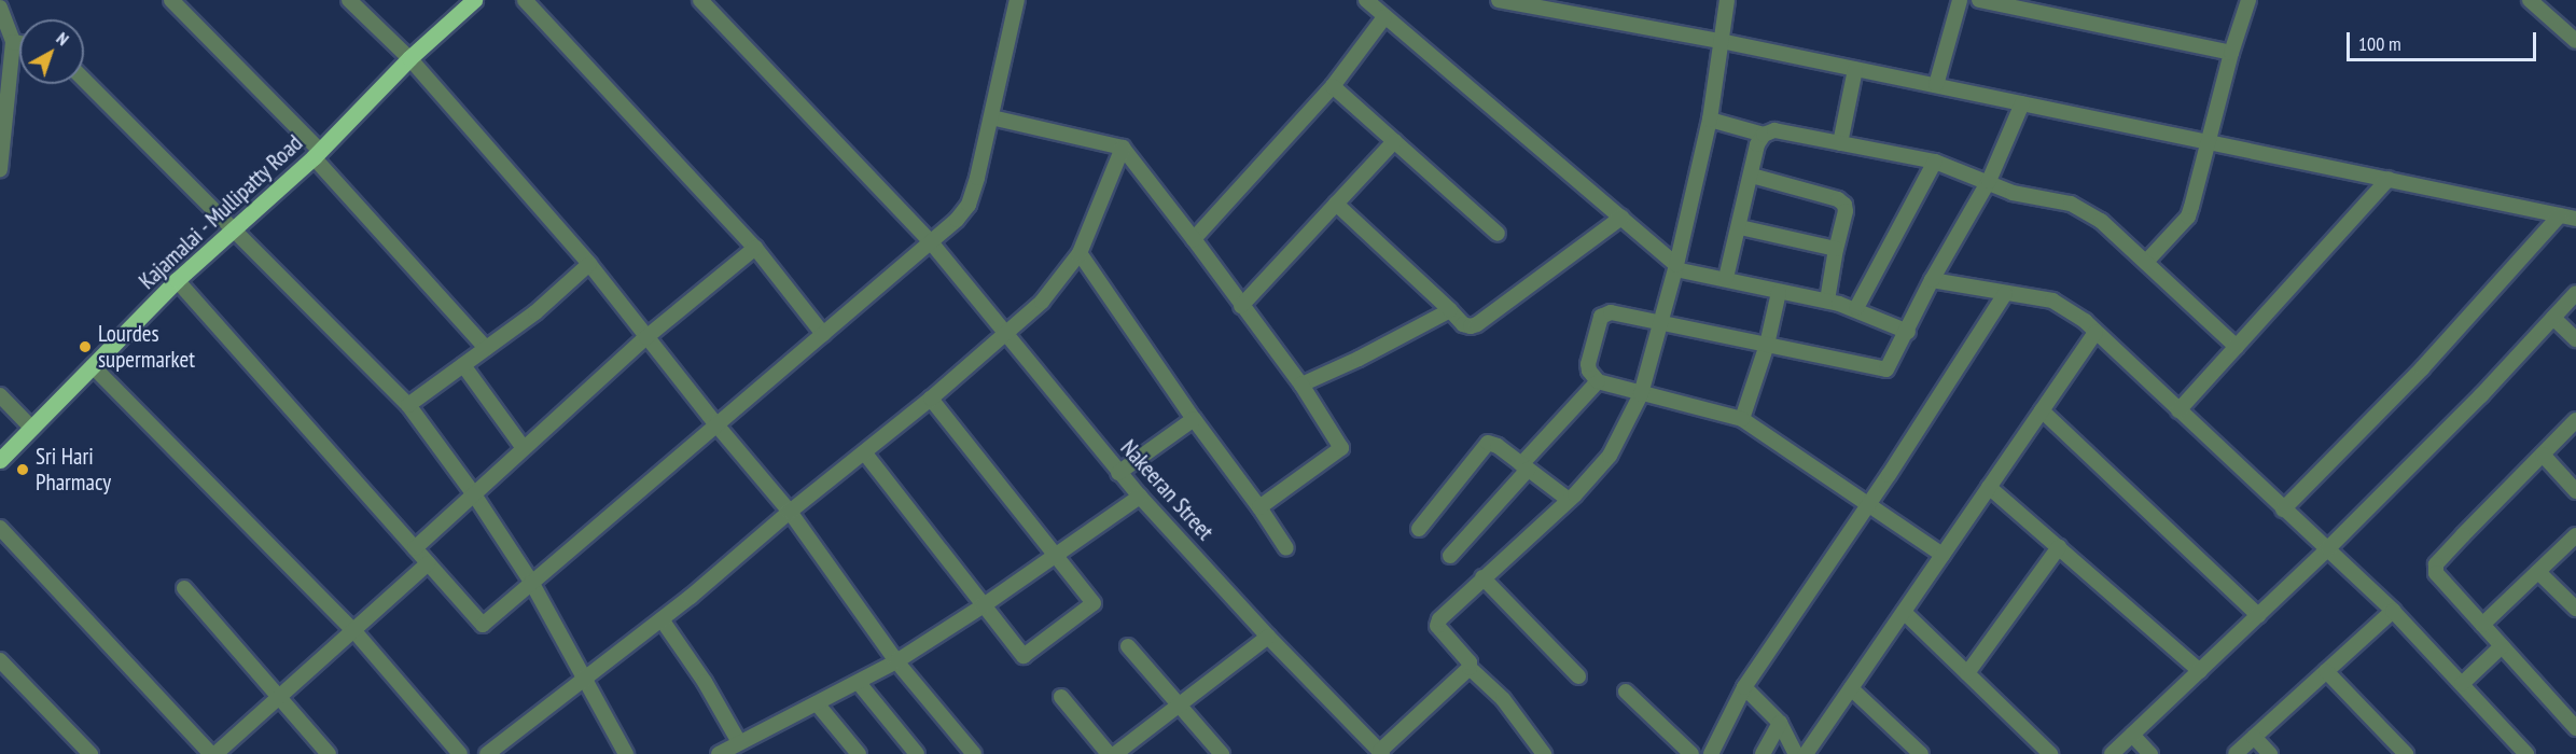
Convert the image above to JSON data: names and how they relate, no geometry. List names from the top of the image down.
{
  "streets": {
    "main road": ["Kajamalai - Mullipatty Road"],
    "street": ["Nakeeran Street"]
  },
  "places": ["Lourdes supermarket", "Sri Hari Pharmacy"],
  "scale_bar": "100 m",
  "north": "top right"
}
